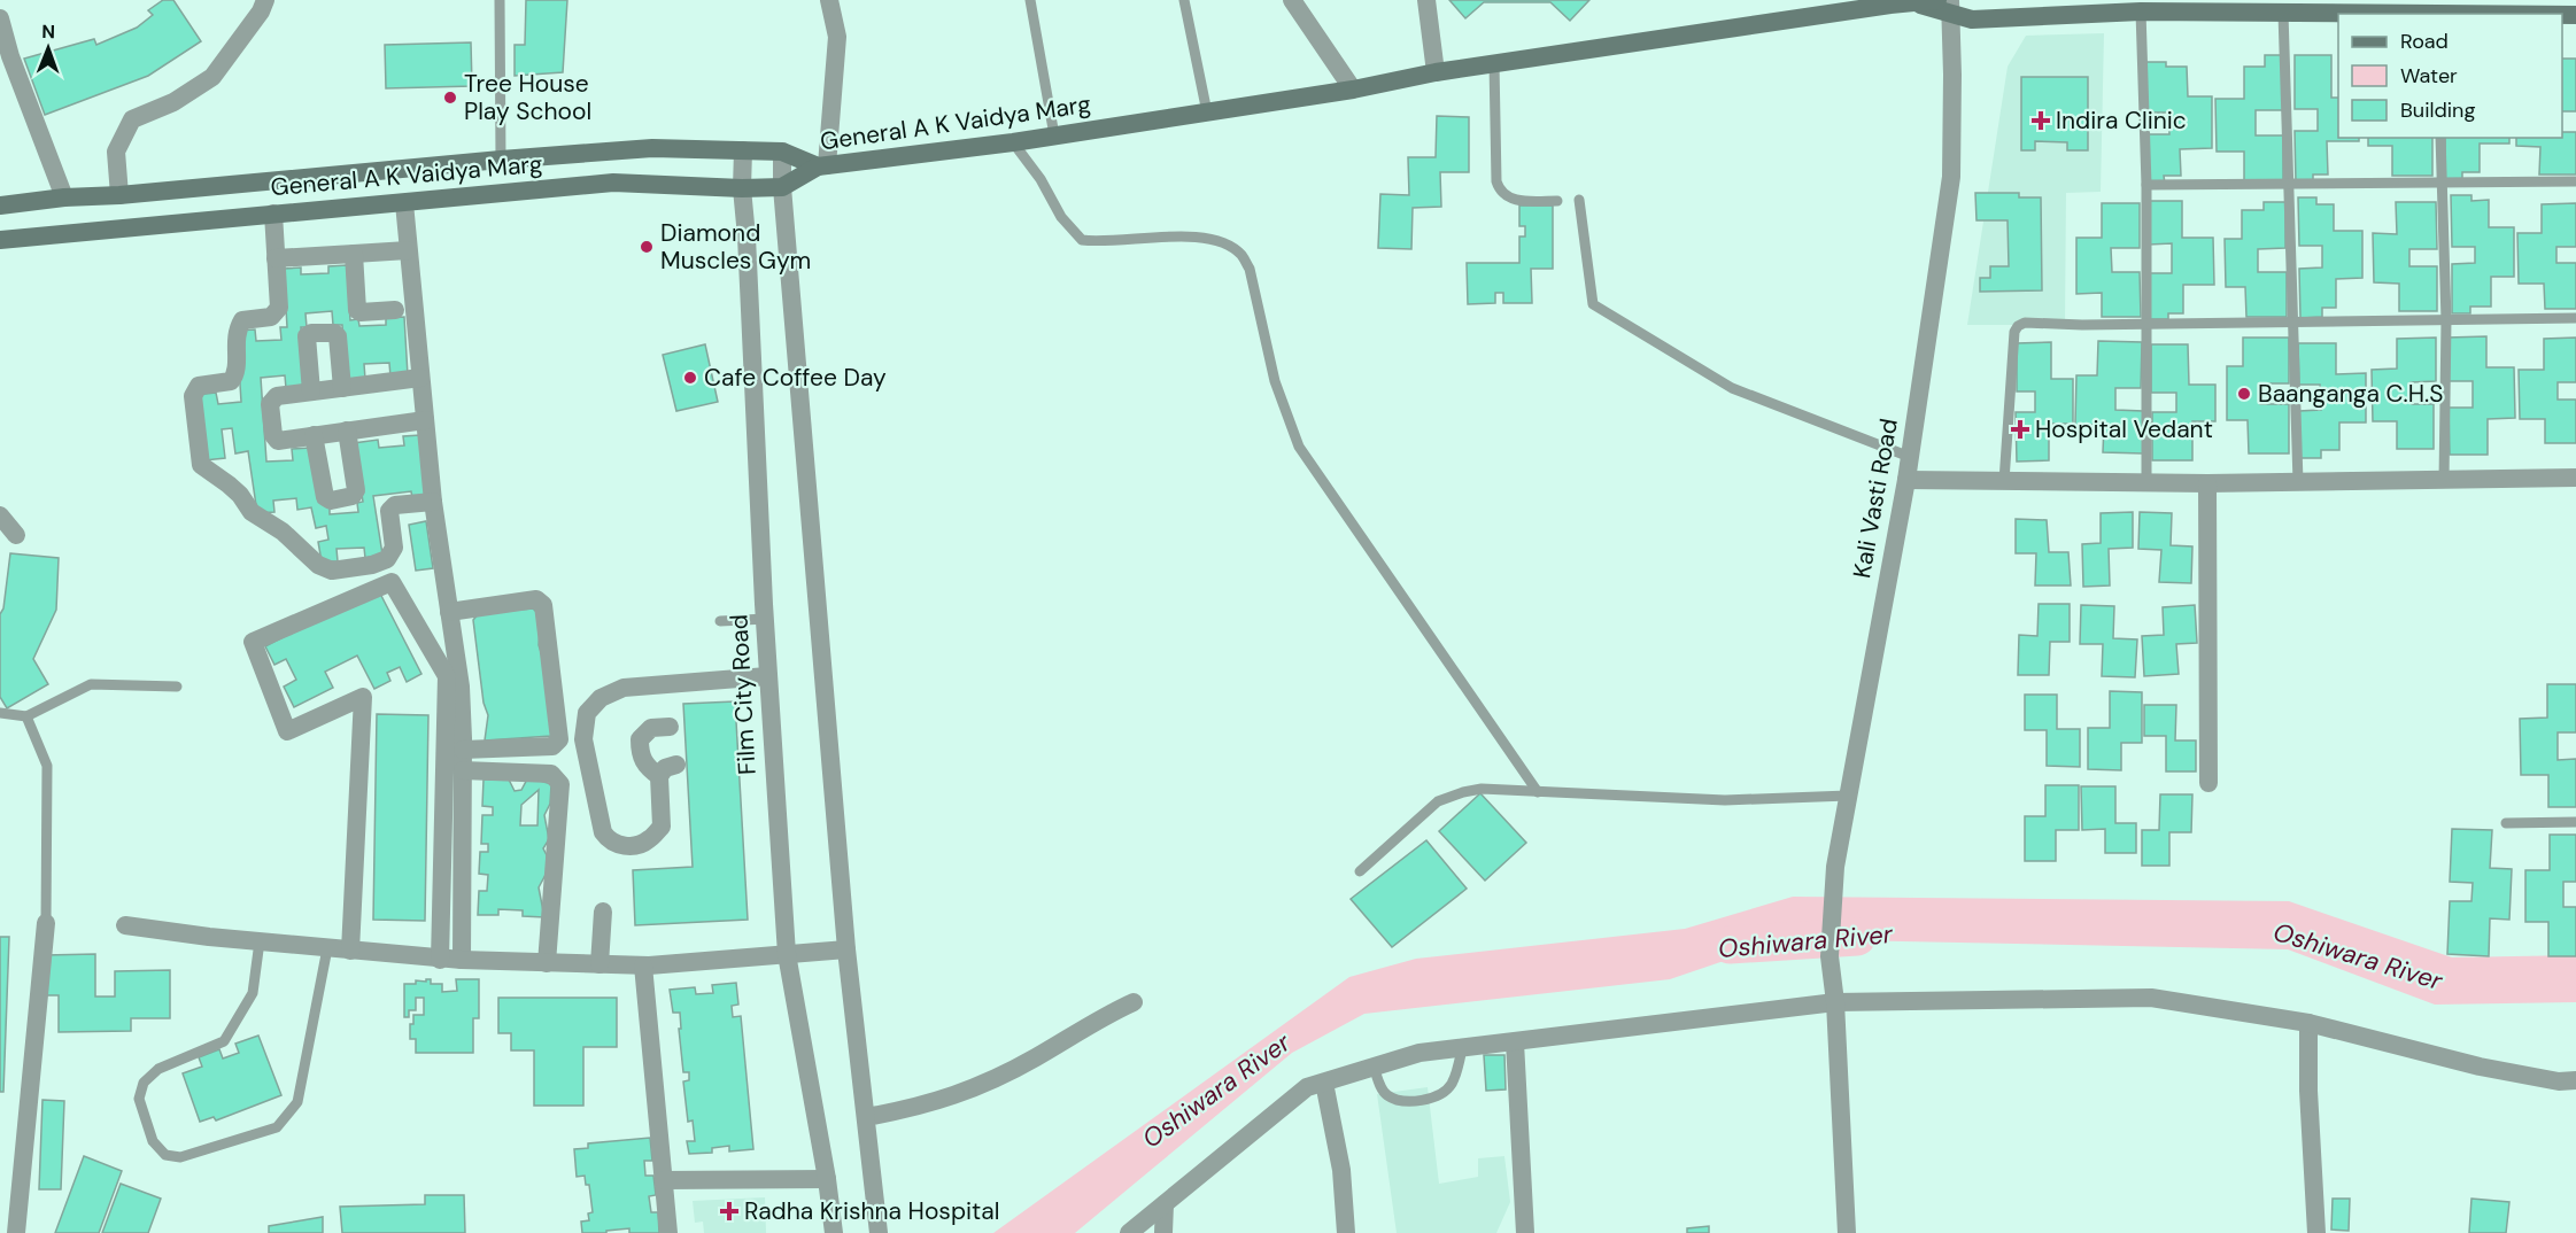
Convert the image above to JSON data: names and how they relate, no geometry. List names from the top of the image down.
{
  "streets": {
    "main road": ["General A K Vaidya Marg"],
    "street": ["Kali Vasti Road", "Film City Road"]
  },
  "crossings": [
    ["General A K Vaidya Marg", "Kali Vasti Road"],
    ["General A K Vaidya Marg", "Film City Road"]
  ],
  "water": ["Oshiwara River"],
  "places": {
    "other": [
      "Tree House Play School",
      "Diamond Muscles Gym",
      "Cafe Coffee Day",
      "Baanganga C.H.S"
    ],
    "health": ["Indira Clinic", "Hospital Vedant", "Radha Krishna Hospital"]
  },
  "legend": ["Road", "Water", "Building"],
  "north": "top"
}
